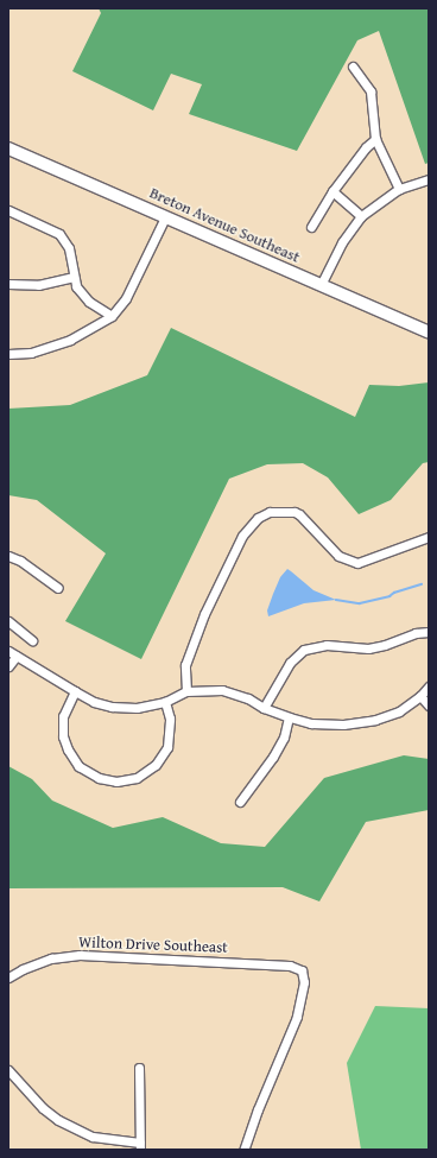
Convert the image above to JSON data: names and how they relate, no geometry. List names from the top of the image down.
{
  "streets": {
    "main road": ["Breton Avenue Southeast"],
    "street": ["Wilton Drive Southeast"]
  }
}
